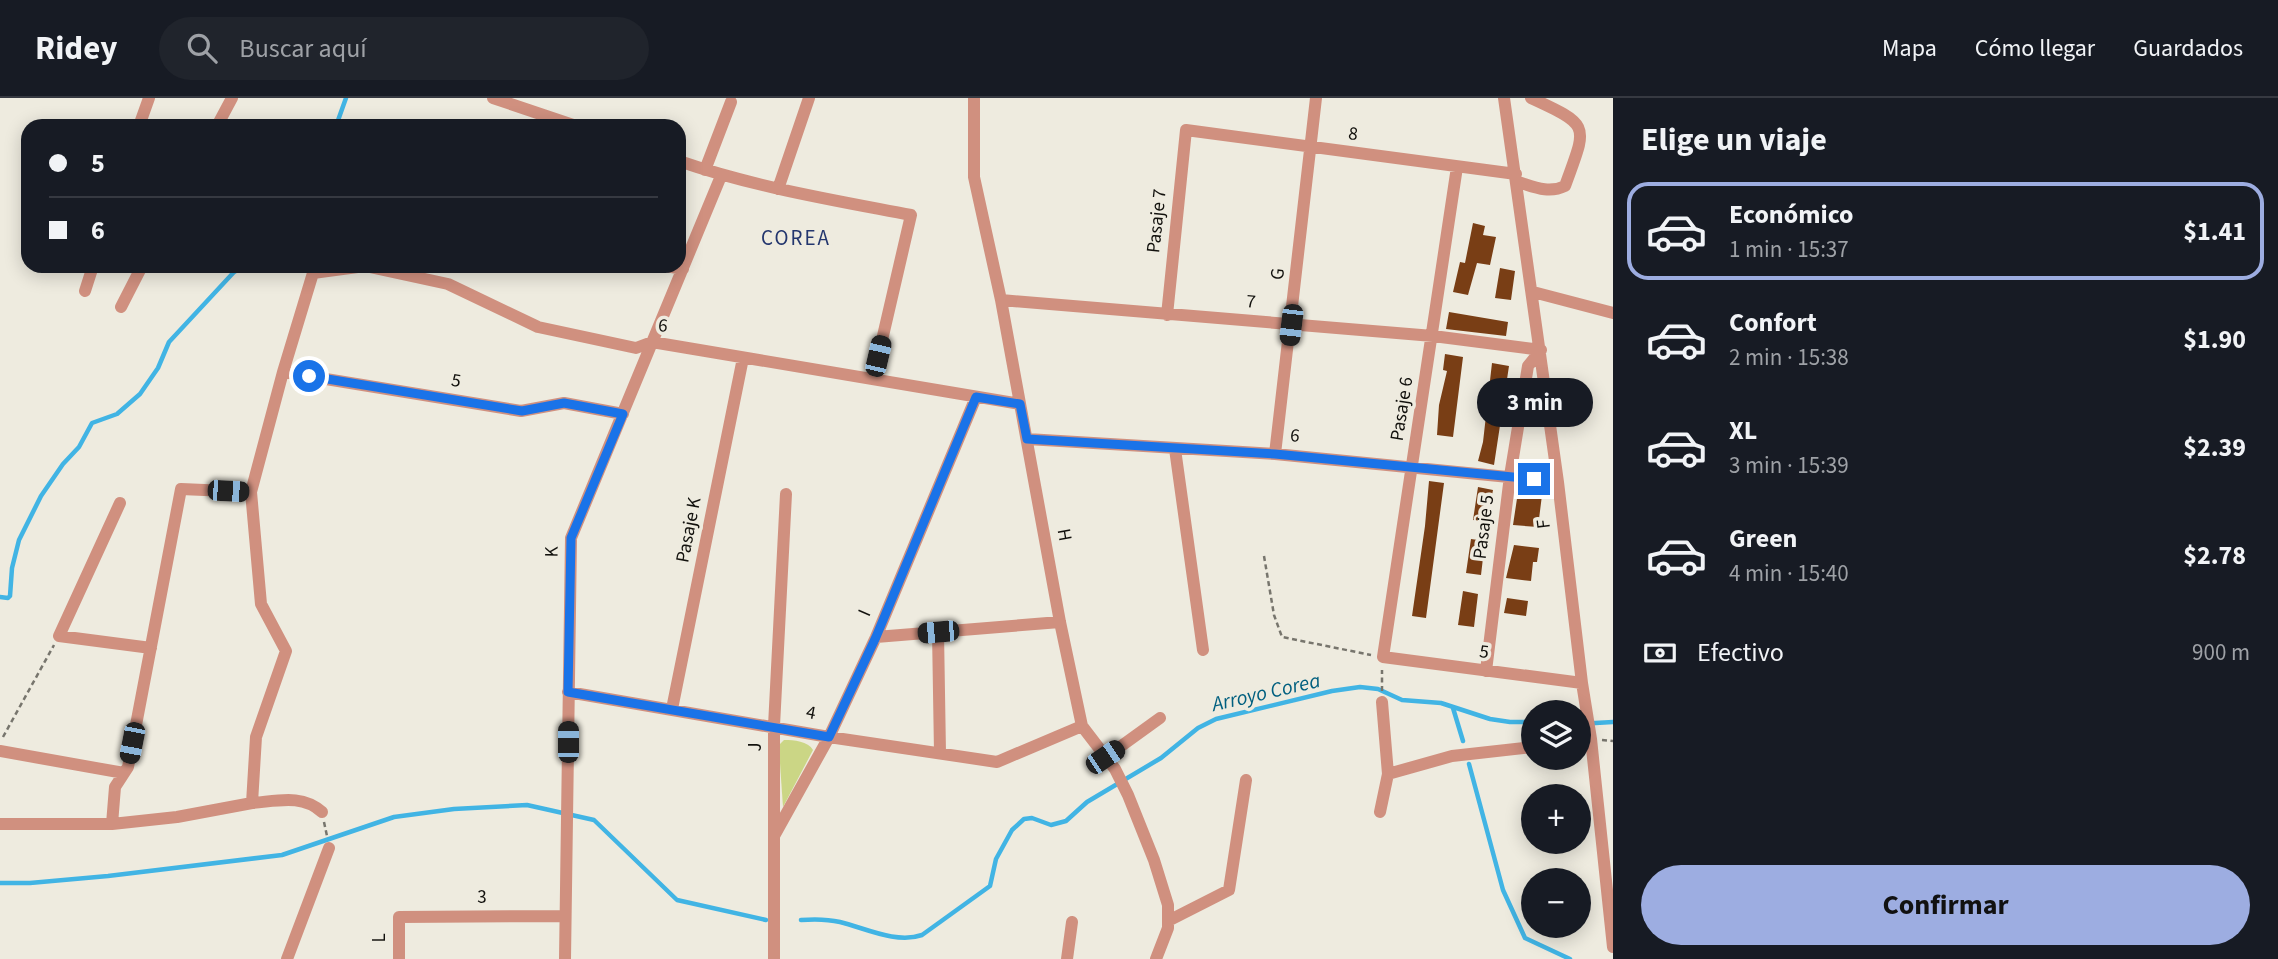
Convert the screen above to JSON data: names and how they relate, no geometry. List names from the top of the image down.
{
  "streets": {
    "street": [
      "8",
      "Pasaje 7",
      "G",
      "7",
      "6",
      "5",
      "Pasaje 6",
      "F",
      "Pasaje 5",
      "Pasaje K",
      "H",
      "K",
      "I",
      "4",
      "J",
      "3",
      "L"
    ]
  },
  "crossings": [
    ["8", "Pasaje 7"],
    ["8", "G"],
    ["8", "Pasaje 6"],
    ["8", "F"],
    ["Pasaje 7", "7"],
    ["G", "7"],
    ["G", "6"],
    ["7", "Pasaje 6"],
    ["7", "F"],
    ["7", "Pasaje 5"],
    ["7", "H"],
    ["6", "5"],
    ["6", "Pasaje 6"],
    ["6", "F"],
    ["6", "Pasaje 5"],
    ["6", "Pasaje K"],
    ["6", "H"],
    ["6", "K"],
    ["6", "I"],
    ["5", "Pasaje 6"],
    ["5", "F"],
    ["5", "Pasaje 5"],
    ["5", "K"],
    ["F", "Pasaje 5"],
    ["Pasaje K", "4"],
    ["H", "4"],
    ["K", "4"],
    ["K", "3"],
    ["I", "4"],
    ["I", "J"],
    ["4", "J"],
    ["3", "L"]
  ],
  "districts": ["COREA"],
  "water": ["Arroyo Corea"],
  "page": {
    "header": "Ridey",
    "search": "Buscar aquí",
    "nav": ["Mapa", "Cómo llegar", "Guardados"],
    "heading": "Elige un viaje",
    "banner": ["5", "6"],
    "list": [
      {
        "name": "Económico",
        "note": "1 min · 15:37",
        "value": "$1.41"
      },
      {
        "name": "Confort",
        "note": "2 min · 15:38",
        "value": "$1.90"
      },
      {
        "name": "XL",
        "note": "3 min · 15:39",
        "value": "$2.39"
      },
      {
        "name": "Green",
        "note": "4 min · 15:40",
        "value": "$2.78"
      }
    ],
    "bubble": "3 min",
    "pay": ["Efectivo", "900 m"],
    "map_buttons": ["+", "−"],
    "buttons": "Confirmar"
  }
}
